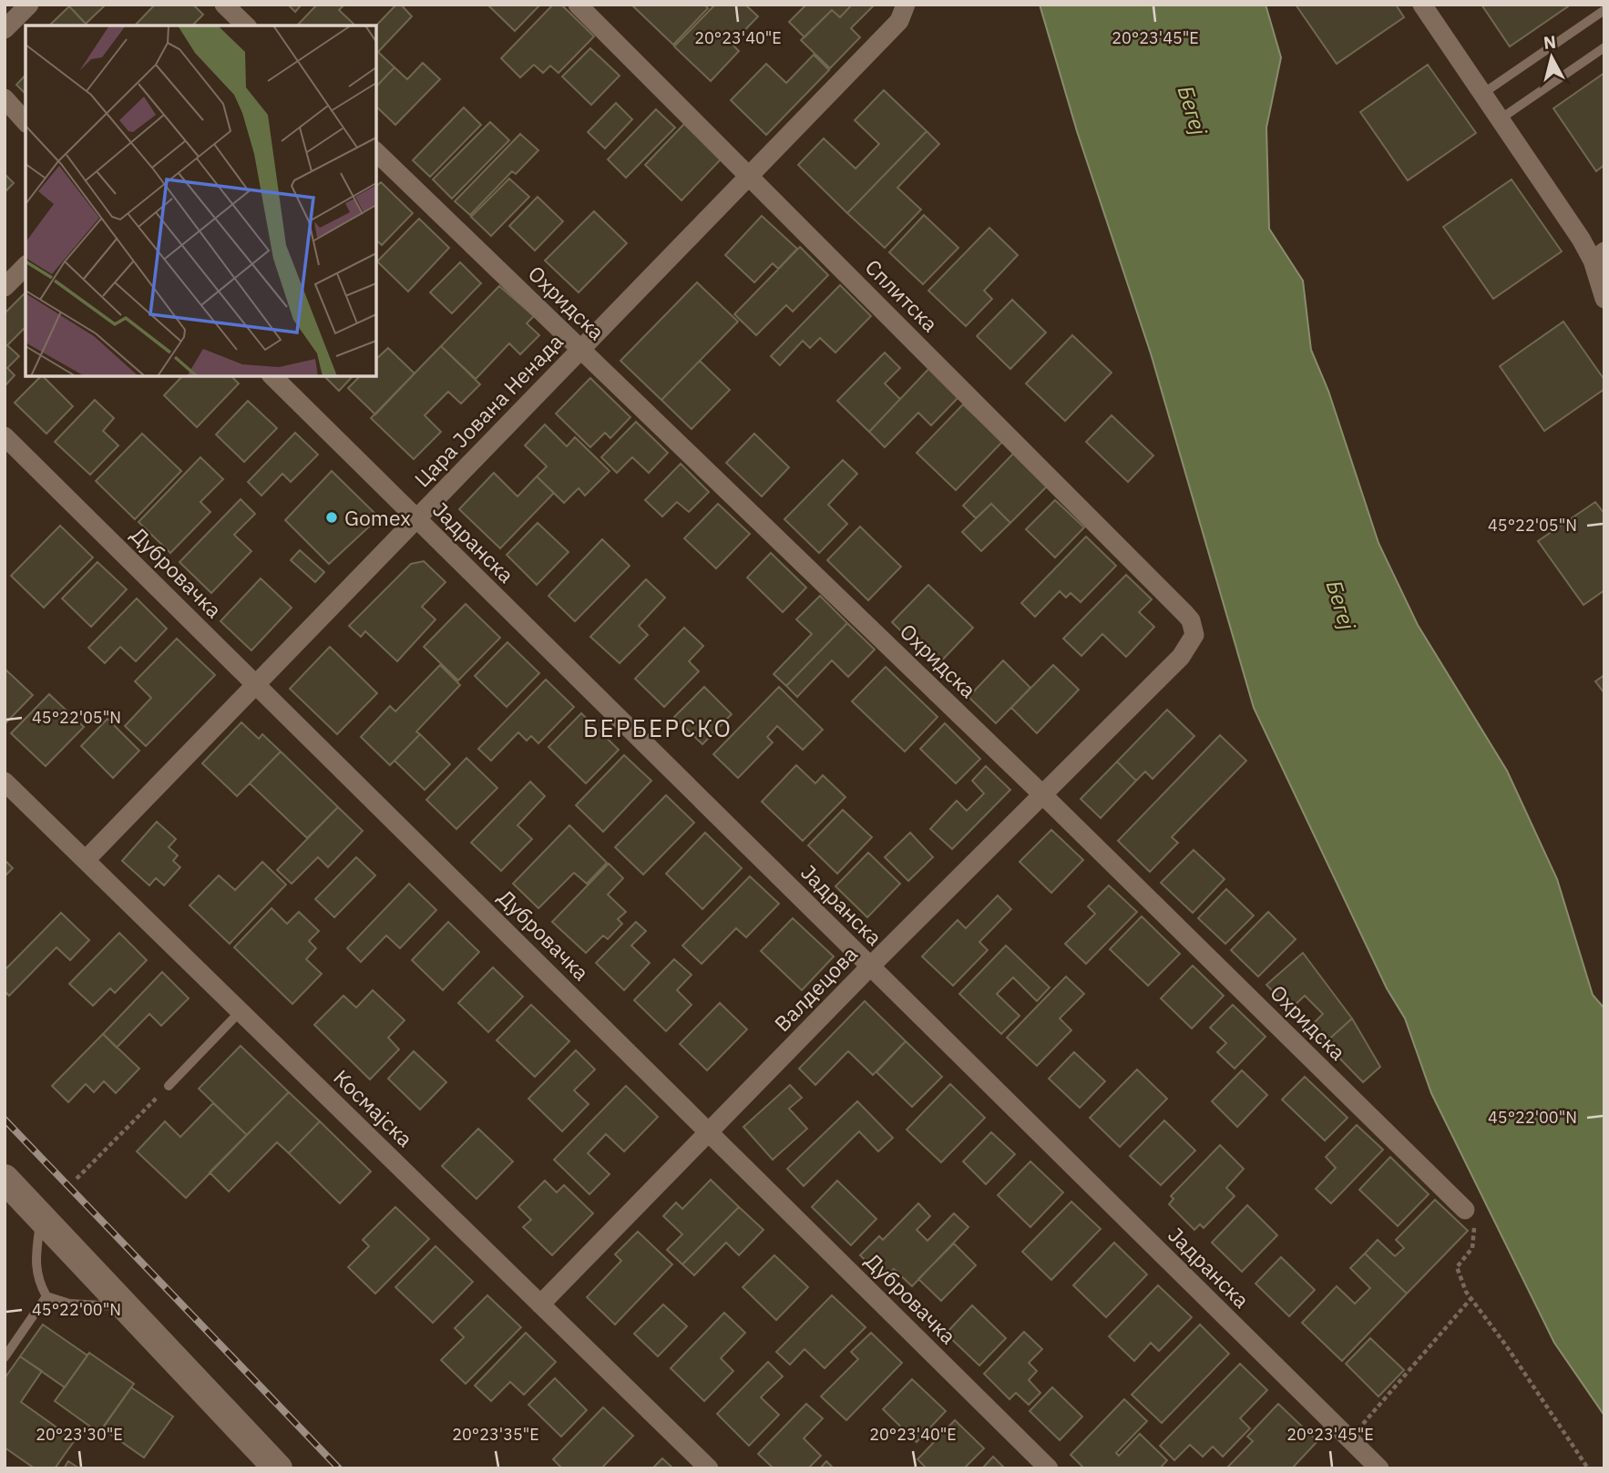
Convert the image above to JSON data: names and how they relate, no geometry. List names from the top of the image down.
{
  "streets": {
    "street": [
      "Сплитска",
      "Охридска",
      "Цара Јована Ненада",
      "Јадранска",
      "Дубровачка",
      "Валдецова",
      "Космајска"
    ]
  },
  "crossings": [
    ["Сплитска", "Цара Јована Ненада"],
    ["Сплитска", "Валдецова"],
    ["Охридска", "Цара Јована Ненада"],
    ["Охридска", "Валдецова"],
    ["Цара Јована Ненада", "Јадранска"],
    ["Цара Јована Ненада", "Дубровачка"],
    ["Цара Јована Ненада", "Космајска"],
    ["Јадранска", "Валдецова"],
    ["Дубровачка", "Валдецова"],
    ["Валдецова", "Космајска"]
  ],
  "districts": ["БЕРБЕРСКО"],
  "water": ["Бегеј"],
  "places": ["Gomex"],
  "north": "top",
  "coordinates": [
    "20°23'40\"E",
    "20°23'45\"E",
    "45°22'05\"N",
    "45°22'00\"N",
    "20°23'30\"E",
    "20°23'35\"E"
  ]
}
